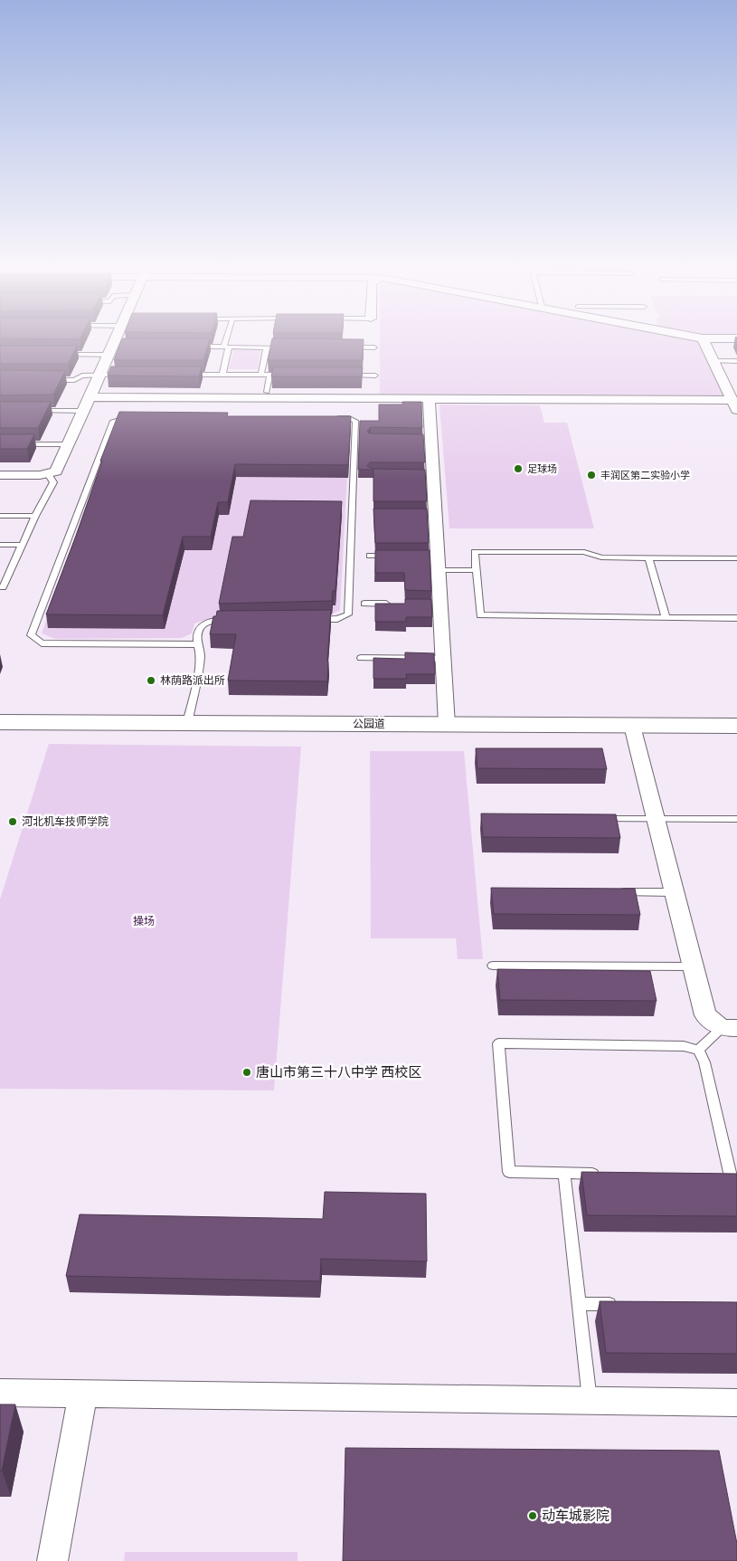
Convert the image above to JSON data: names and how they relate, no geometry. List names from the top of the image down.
{
  "streets": {
    "main road": ["公园道"]
  },
  "parks": ["操场"],
  "places": [
    "足球场",
    "丰润区第二实验小学",
    "林荫路派出所",
    "河北机车技师学院",
    "唐山市第三十八中学 西校区",
    "动车城影院"
  ]
}
